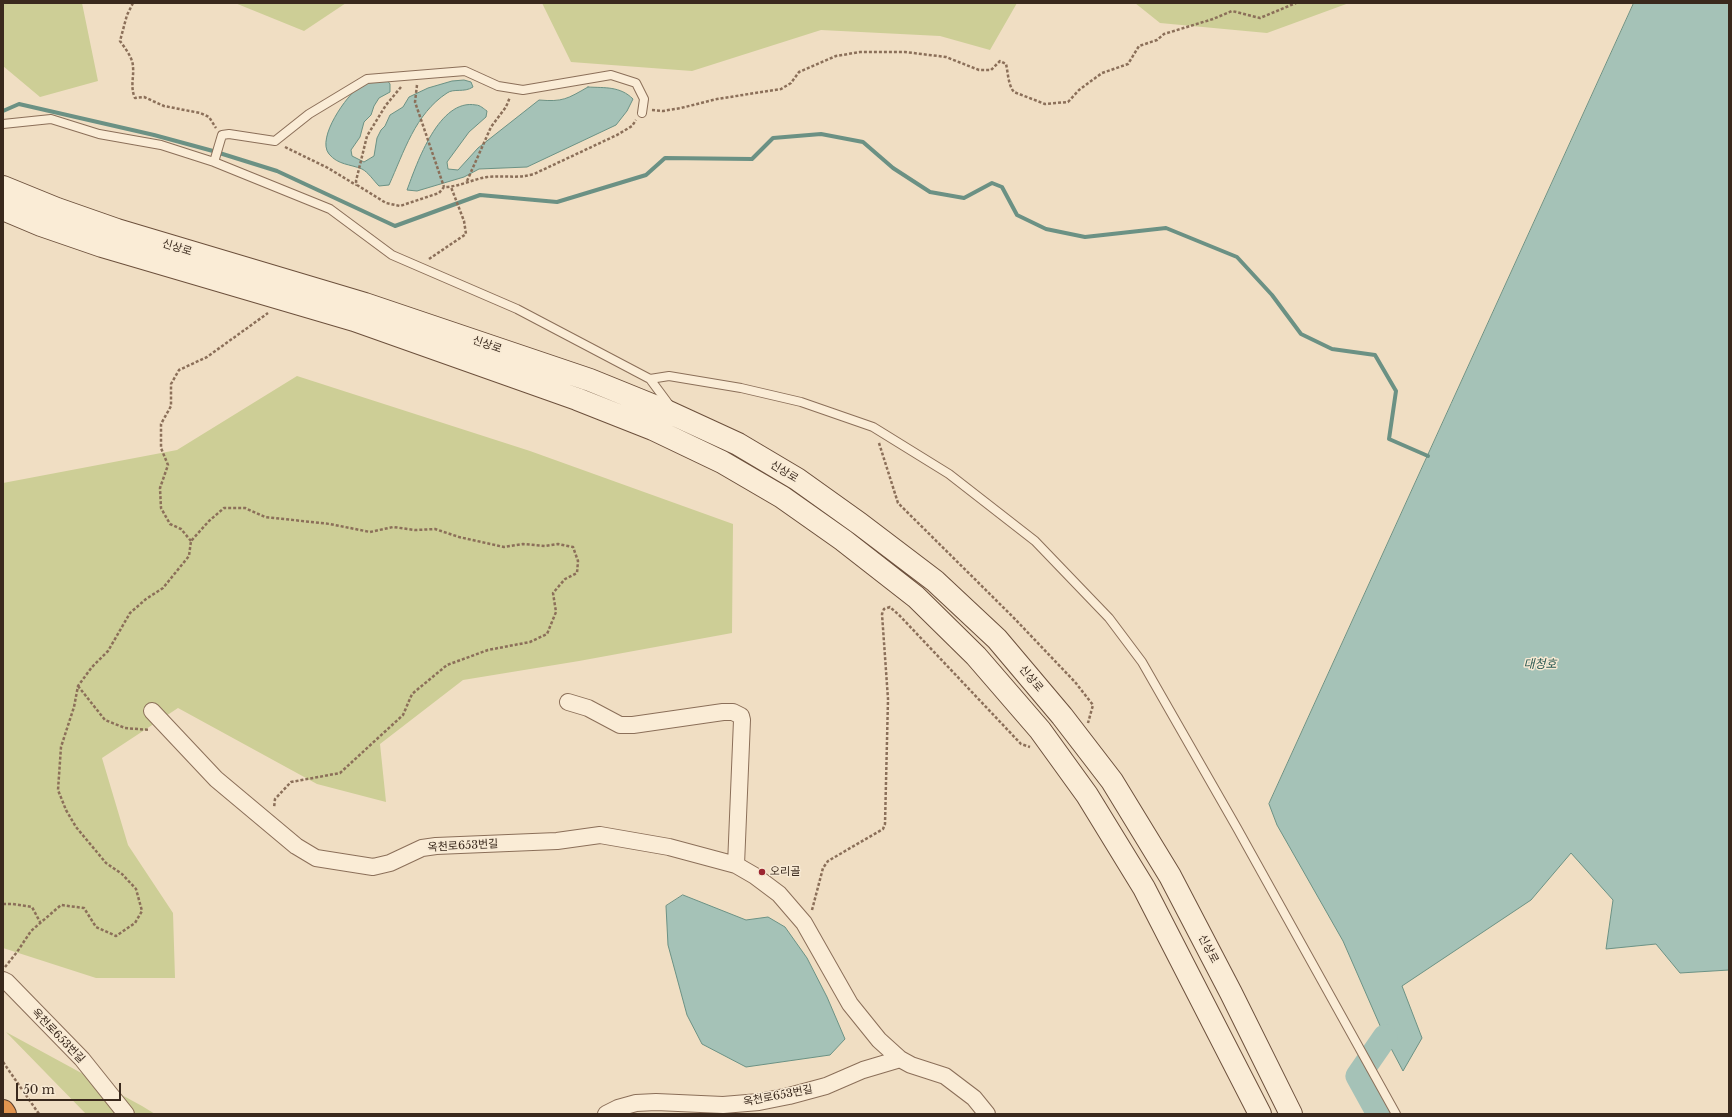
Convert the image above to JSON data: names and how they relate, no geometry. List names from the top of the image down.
{
  "streets": {
    "street": ["신상로", "옥천로653번길"]
  },
  "water": ["대청호"],
  "places": ["오리골"],
  "scale_bar": "50 m"
}
